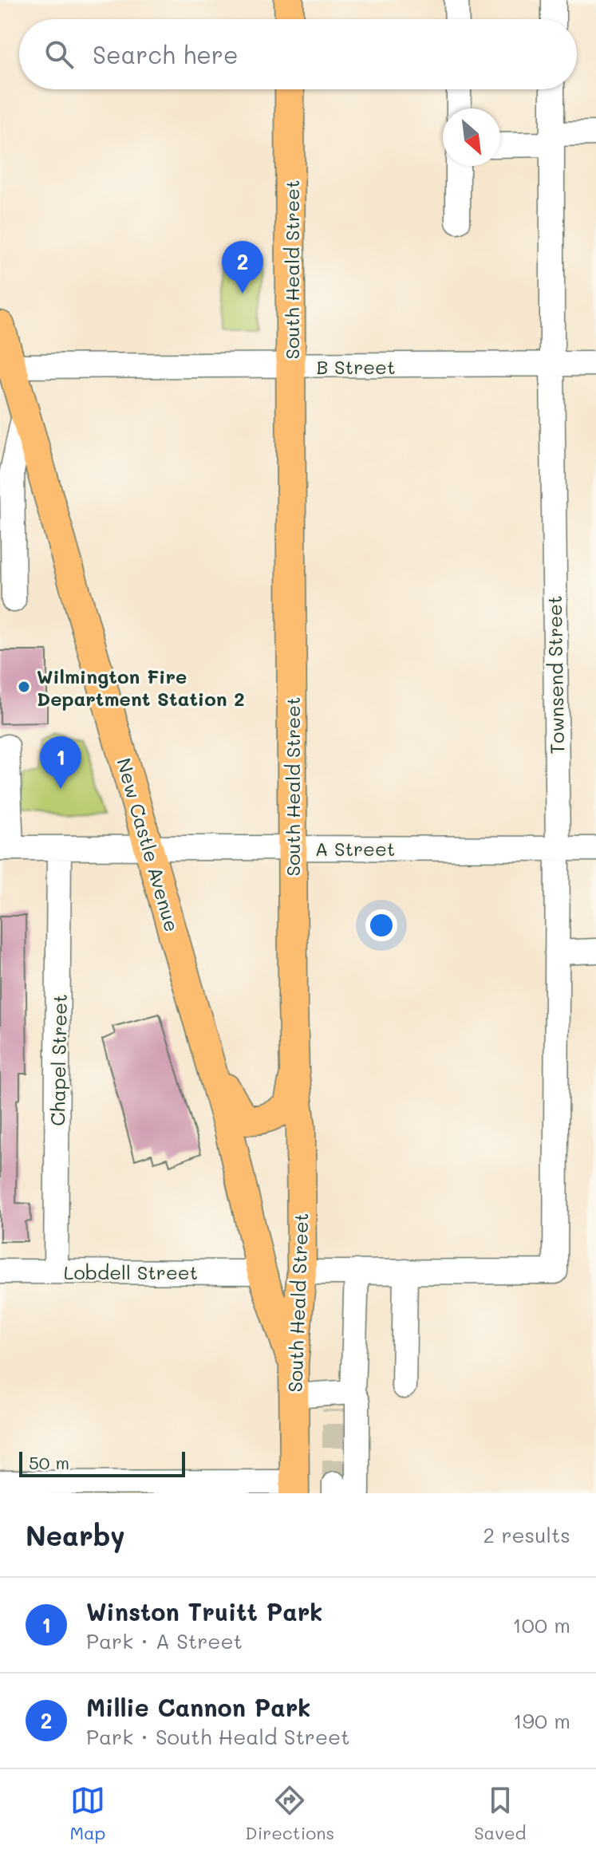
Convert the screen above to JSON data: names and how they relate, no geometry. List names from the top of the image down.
{
  "streets": {
    "main road": ["South Heald Street", "New Castle Avenue"],
    "street": [
      "B Street",
      "Townsend Street",
      "A Street",
      "Chapel Street",
      "Lobdell Street"
    ]
  },
  "crossings": [
    ["South Heald Street", "B Street"],
    ["South Heald Street", "New Castle Avenue"],
    ["South Heald Street", "A Street"],
    ["B Street", "Townsend Street"],
    ["B Street", "New Castle Avenue"],
    ["Townsend Street", "A Street"],
    ["New Castle Avenue", "A Street"],
    ["New Castle Avenue", "Lobdell Street"],
    ["A Street", "Chapel Street"],
    ["Chapel Street", "Lobdell Street"]
  ],
  "places": ["Wilmington Fire Department Station 2"],
  "scale_bar": "50 m",
  "north": "bottom right",
  "page": {
    "search": "Search here",
    "pins": ["2", "1"],
    "scale": "50 m",
    "heading": ["Nearby", "2 results"],
    "list": [
      {
        "mark": "1",
        "name": "Winston Truitt Park",
        "note": "Park · A Street",
        "value": "100 m"
      },
      {
        "mark": "2",
        "name": "Millie Cannon Park",
        "note": "Park · South Heald Street",
        "value": "190 m"
      }
    ],
    "nav": ["Map", "Directions", "Saved"]
  }
}
